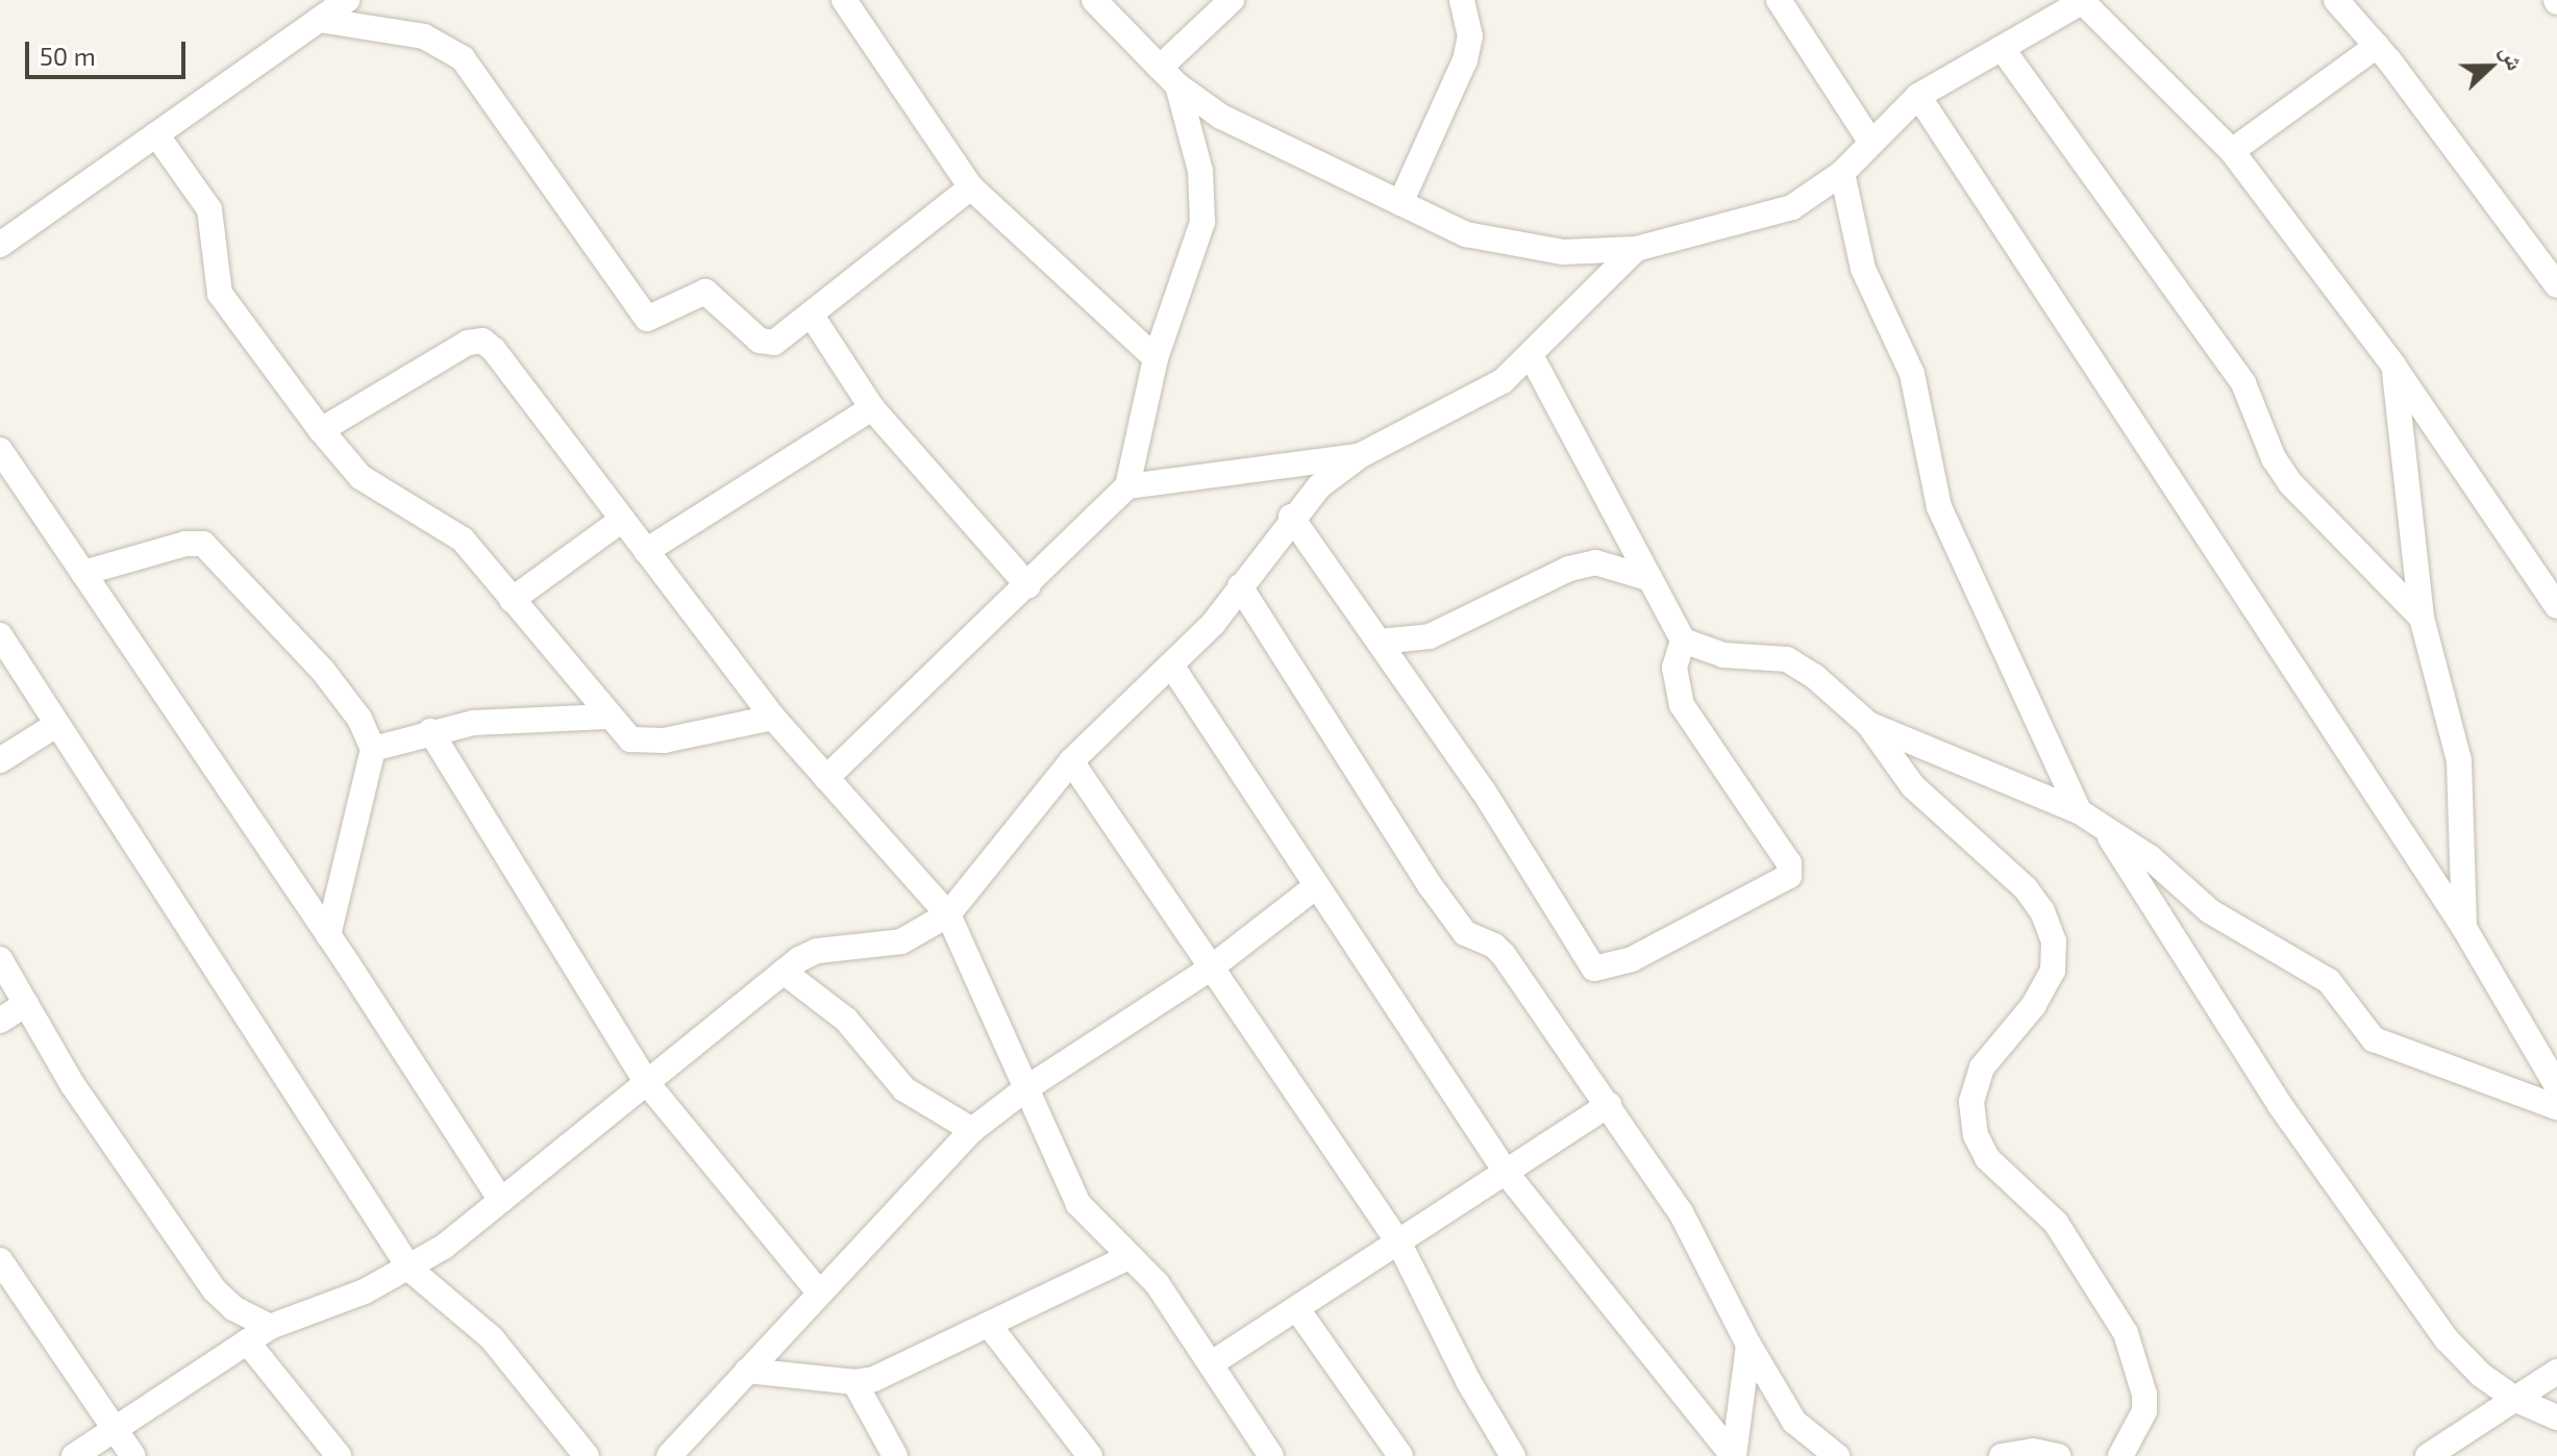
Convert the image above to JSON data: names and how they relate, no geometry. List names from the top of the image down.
{
  "scale_bar": "50 m",
  "north": "right"
}
